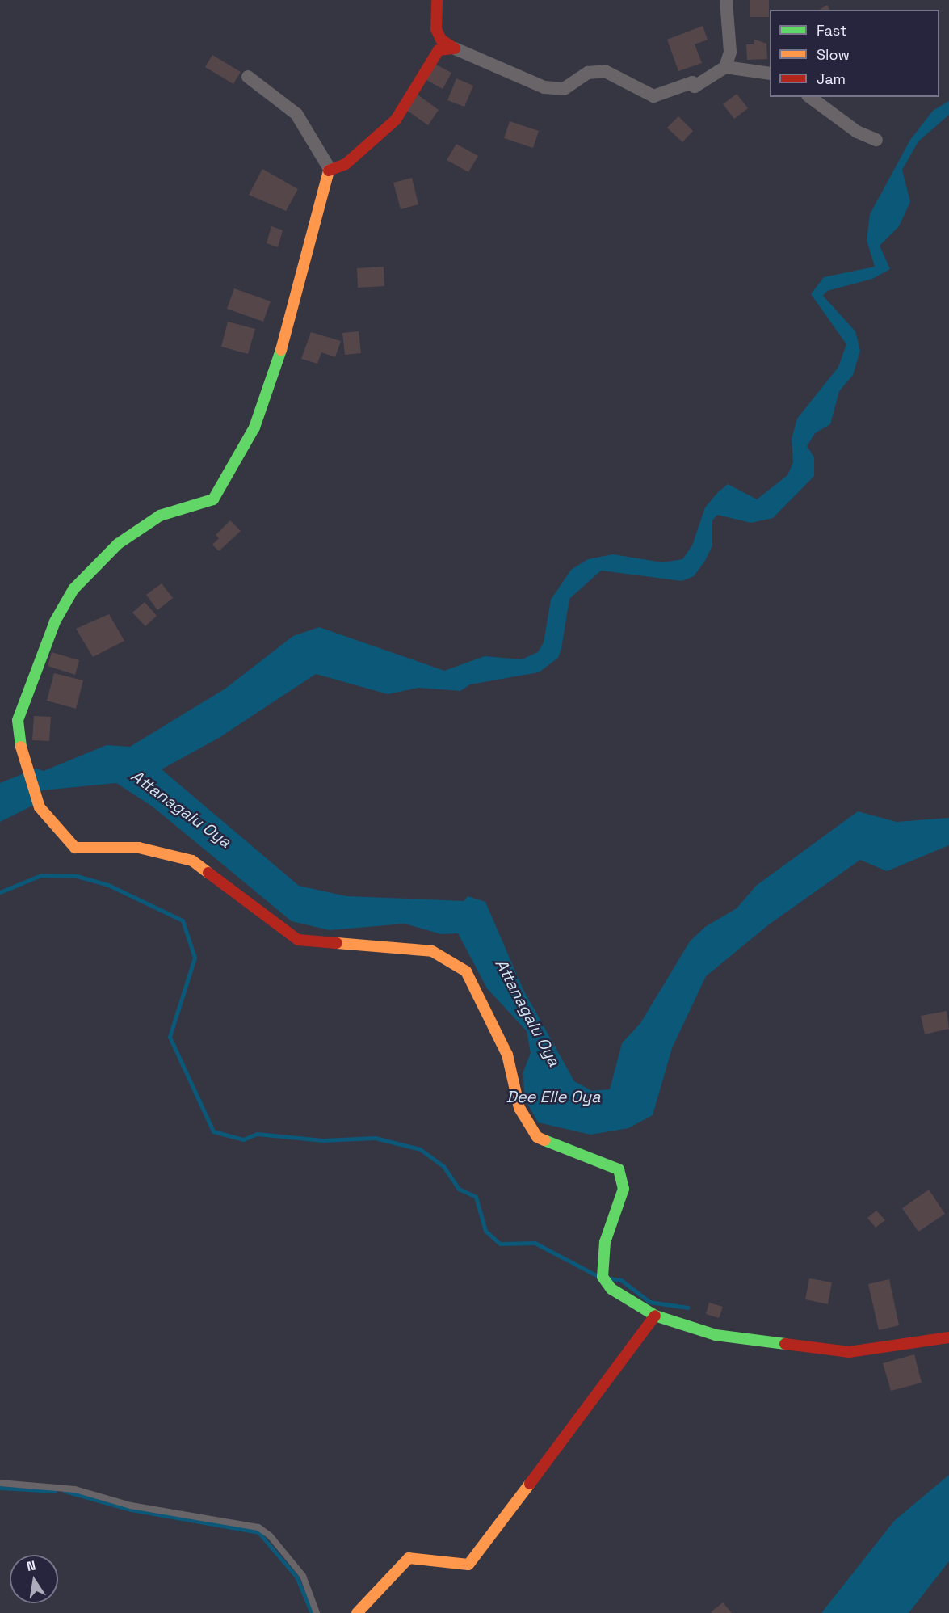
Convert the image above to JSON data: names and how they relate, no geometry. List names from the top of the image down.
{
  "water": ["Attanagalu Oya", "Dee Elle Oya"],
  "legend": ["Fast", "Slow", "Jam"],
  "north": "top"
}
